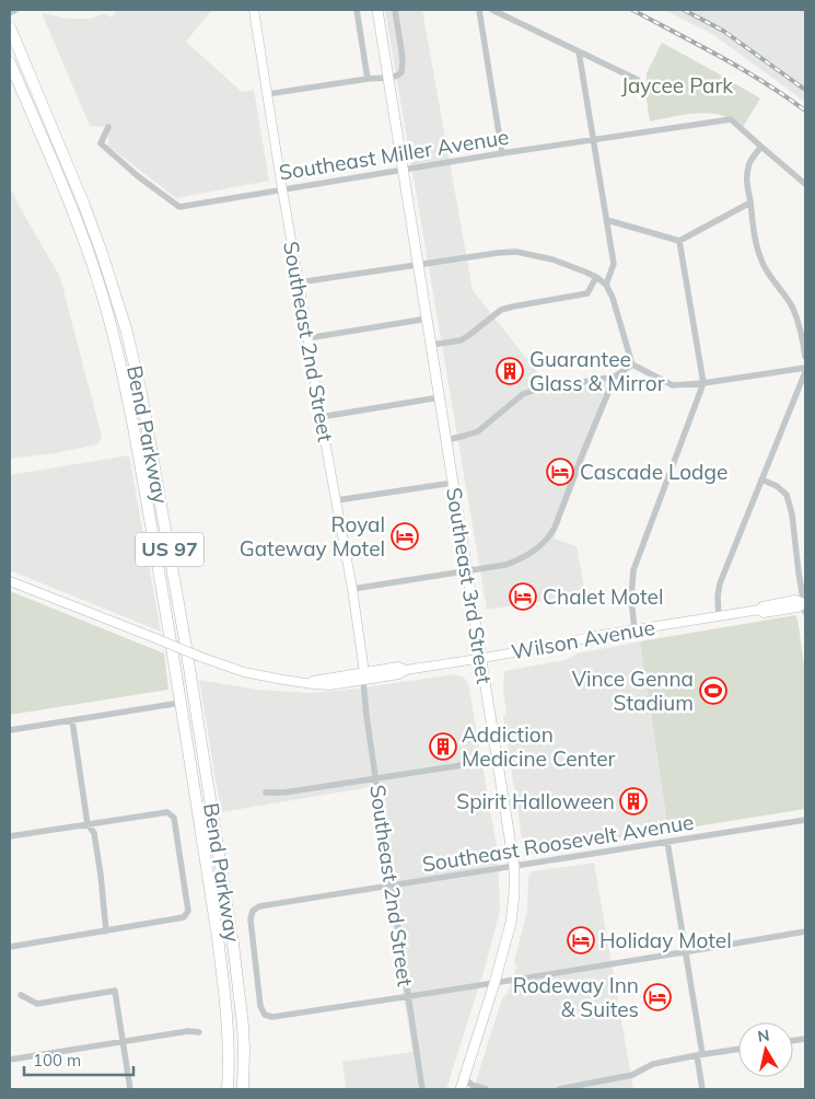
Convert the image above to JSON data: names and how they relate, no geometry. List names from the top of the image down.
{
  "streets": {
    "highway": ["Bend Parkway", "US 97"],
    "main road": ["Southeast 3rd Street"],
    "street": [
      "Southeast Miller Avenue",
      "Southeast 2nd Street",
      "Wilson Avenue",
      "Southeast Roosevelt Avenue"
    ]
  },
  "crossings": [
    ["Southeast Miller Avenue", "Southeast 2nd Street"],
    ["Southeast Miller Avenue", "Southeast 3rd Street"],
    ["Southeast 2nd Street", "Wilson Avenue"],
    ["Southeast 2nd Street", "Southeast Roosevelt Avenue"],
    ["Southeast 3rd Street", "Wilson Avenue"],
    ["Southeast 3rd Street", "Southeast Roosevelt Avenue"]
  ],
  "parks": ["Jaycee Park"],
  "places": {
    "building": ["Guarantee Glass & Mirror", "Addiction Medicine Center", "Spirit Halloween"],
    "hotel": [
      "Cascade Lodge",
      "Royal Gateway Motel",
      "Chalet Motel",
      "Holiday Motel",
      "Rodeway Inn & Suites"
    ],
    "sports": ["Vince Genna Stadium"]
  },
  "scale_bar": "100 m",
  "north": "top"
}
